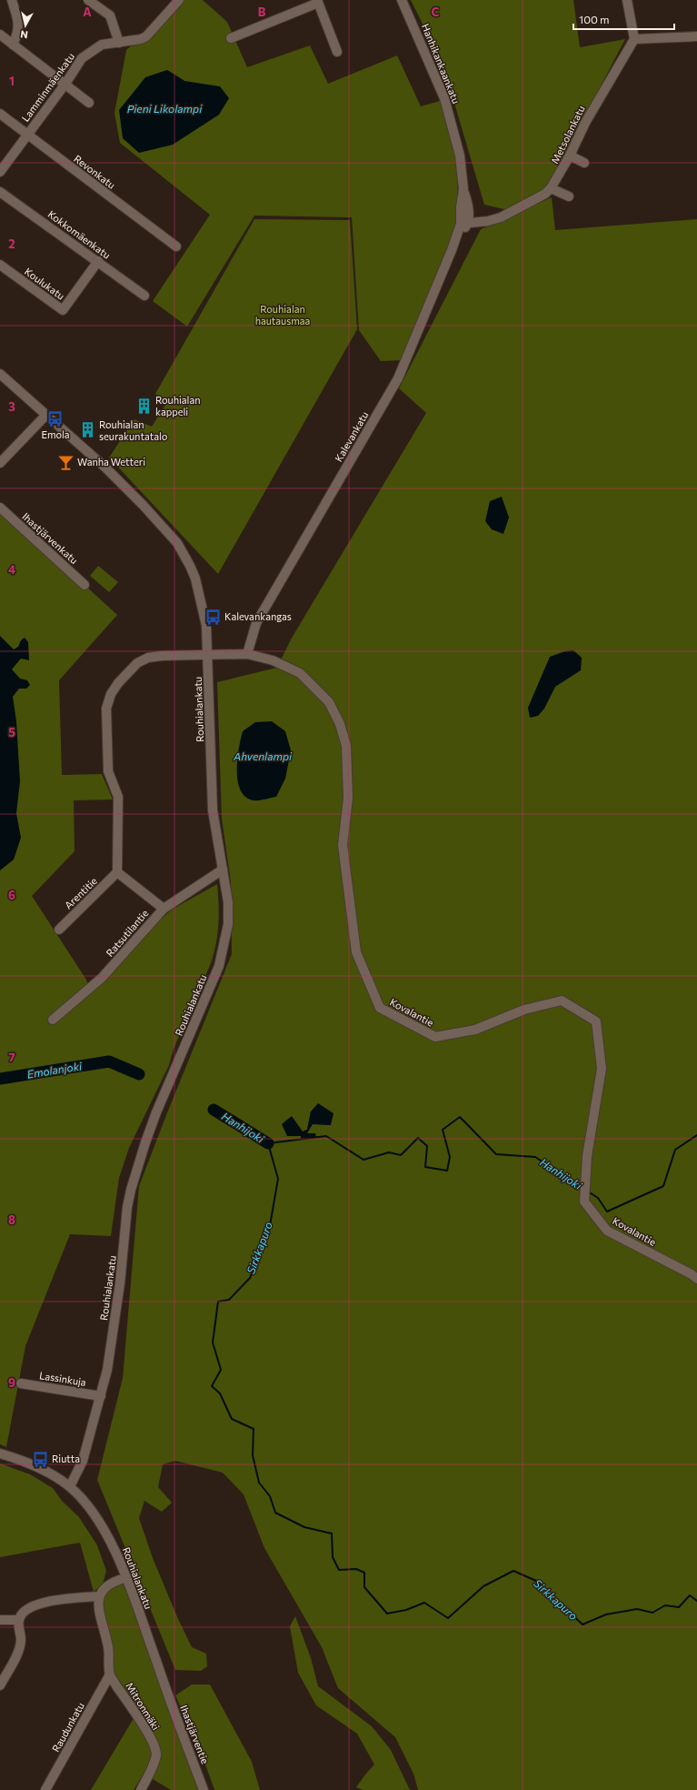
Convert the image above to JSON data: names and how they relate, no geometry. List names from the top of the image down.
{
  "streets": {
    "street": [
      "Hanhikankaankatu",
      "Lamminmäenkatu",
      "Metsolankatu",
      "Revonkatu",
      "Kokkomäenkatu",
      "Koulukatu",
      "Kalevankatu",
      "Ihastjärvenkatu",
      "Rouhialankatu",
      "Arentitie",
      "Ratsutilantie",
      "Kovalantie",
      "Lassinkuja",
      "Mitronmäki",
      "Raudunkatu",
      "Ihastjärventie"
    ]
  },
  "crossings": [
    ["Hanhikankaankatu", "Metsolankatu"],
    ["Hanhikankaankatu", "Kalevankatu"],
    ["Lamminmäenkatu", "Revonkatu"],
    ["Metsolankatu", "Kalevankatu"],
    ["Kokkomäenkatu", "Koulukatu"],
    ["Kalevankatu", "Kovalantie"],
    ["Rouhialankatu", "Ratsutilantie"],
    ["Rouhialankatu", "Kovalantie"],
    ["Rouhialankatu", "Lassinkuja"],
    ["Rouhialankatu", "Ihastjärventie"],
    ["Arentitie", "Kovalantie"],
    ["Mitronmäki", "Raudunkatu"]
  ],
  "water": [
    "Pieni Likolampi",
    "Ahvenlampi",
    "Emolanjoki",
    "Hanhijoki",
    "Sirkkapuro"
  ],
  "parks": ["Rouhialan hautausmaa"],
  "places": {
    "building": ["Rouhialan kappeli", "Rouhialan seurakuntatalo"],
    "bus stop": ["Emola", "Kalevankangas", "Riutta"],
    "bar": ["Wanha Wetteri"]
  },
  "scale_bar": "100 m",
  "north": "bottom",
  "grid": {
    "columns": ["A", "B", "C"],
    "rows": [
      "1",
      "2",
      "3",
      "4",
      "5",
      "6",
      "7",
      "8",
      "9"
    ]
  }
}
